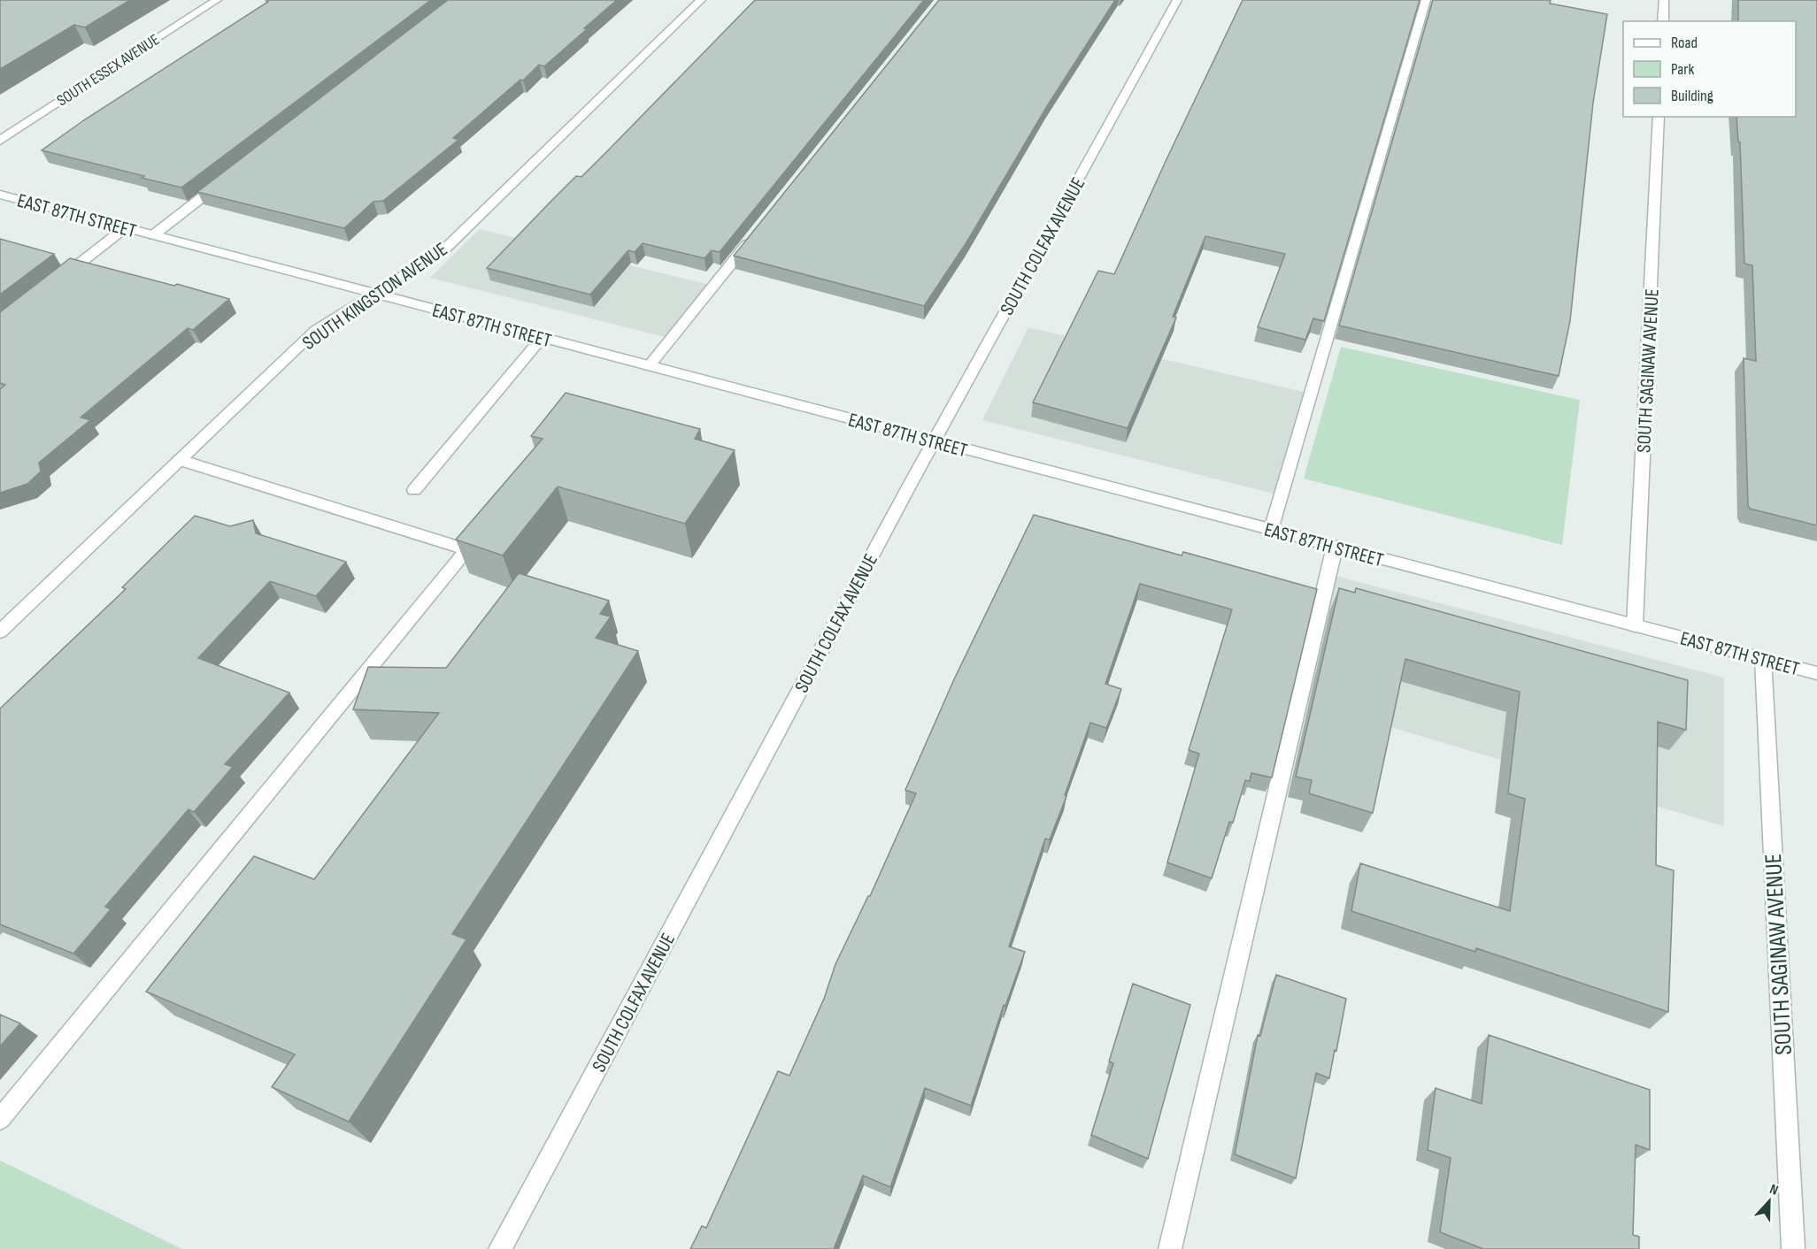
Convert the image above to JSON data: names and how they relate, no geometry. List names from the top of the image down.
{
  "streets": {
    "street": [
      "SOUTH ESSEX AVENUE",
      "EAST 87TH STREET",
      "SOUTH COLFAX AVENUE",
      "SOUTH KINGSTON AVENUE",
      "SOUTH SAGINAW AVENUE"
    ]
  },
  "crossings": [
    ["EAST 87TH STREET", "SOUTH COLFAX AVENUE"],
    ["EAST 87TH STREET", "SOUTH KINGSTON AVENUE"],
    ["EAST 87TH STREET", "SOUTH SAGINAW AVENUE"]
  ],
  "legend": ["Road", "Park", "Building"],
  "north": "top"
}
